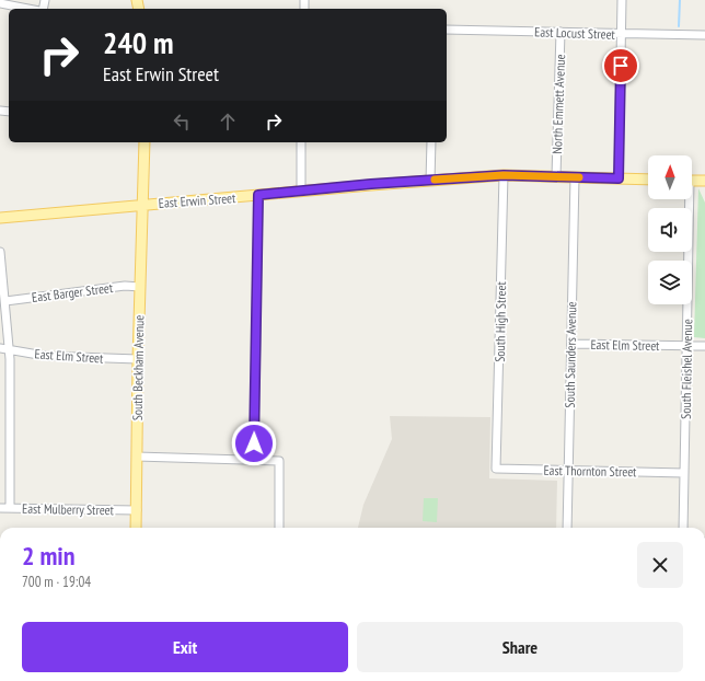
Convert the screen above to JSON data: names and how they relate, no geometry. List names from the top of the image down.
{
  "streets": {
    "main road": ["East Erwin Street", "South Beckham Avenue"],
    "street": [
      "East Locust Street",
      "North Emmett Avenue",
      "East Barger Street",
      "South High Street",
      "East Elm Street",
      "South Saunders Avenue",
      "South Fleishel Avenue",
      "East Thornton Street",
      "East Mulberry Street"
    ]
  },
  "crossings": [
    ["East Locust Street", "North Emmett Avenue"],
    ["North Emmett Avenue", "East Erwin Street"],
    ["East Erwin Street", "South High Street"],
    ["East Erwin Street", "South Saunders Avenue"],
    ["East Erwin Street", "South Beckham Avenue"],
    ["East Barger Street", "South Beckham Avenue"],
    ["South High Street", "East Thornton Street"],
    ["East Elm Street", "South Saunders Avenue"],
    ["East Elm Street", "South Beckham Avenue"],
    ["East Elm Street", "South Fleishel Avenue"],
    ["South Saunders Avenue", "East Thornton Street"],
    ["South Beckham Avenue", "East Mulberry Street"],
    ["South Fleishel Avenue", "East Thornton Street"]
  ],
  "north": "top",
  "page": {
    "turn": ["240 m", "East Erwin Street"],
    "heading": ["2 min", "700 m · 19:04"],
    "buttons": ["Exit", "Share"]
  }
}
